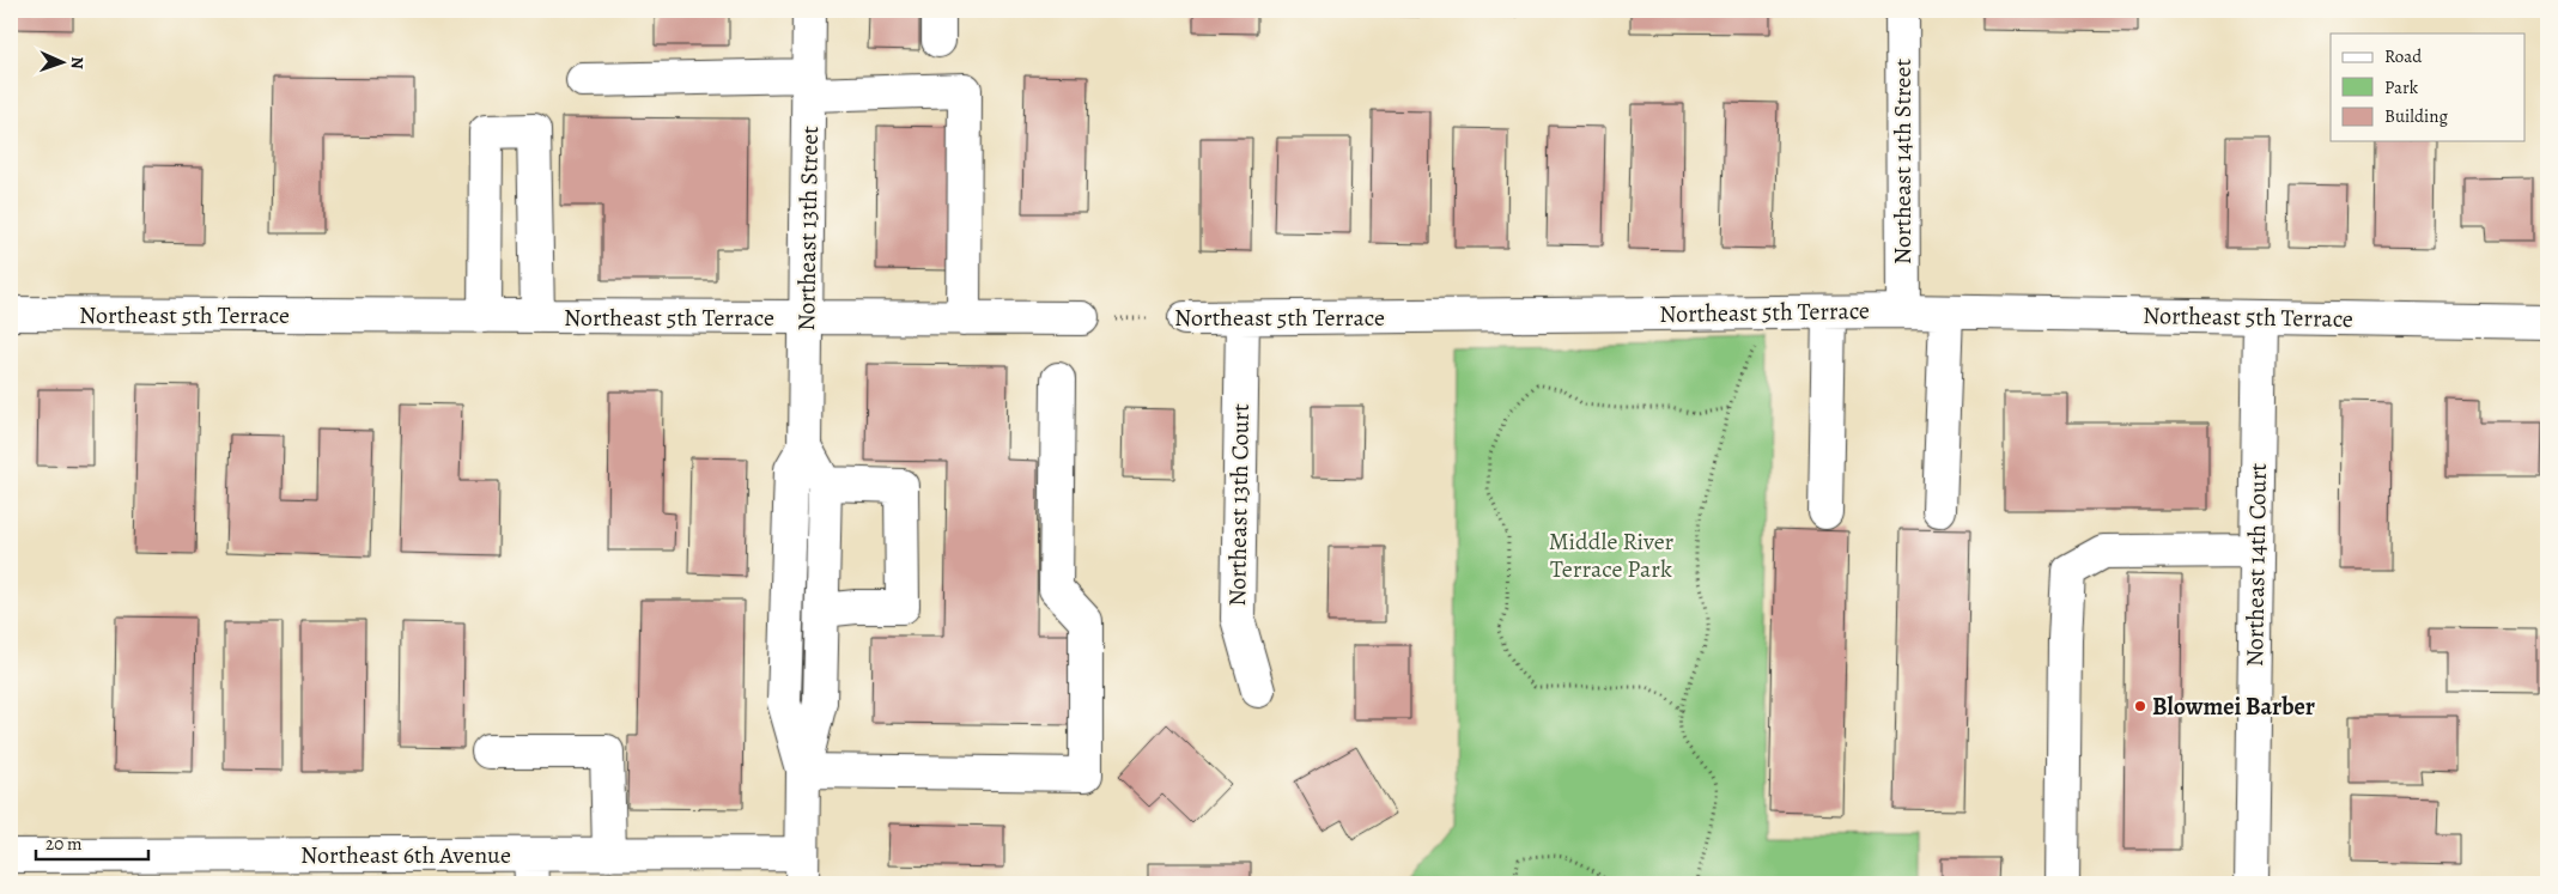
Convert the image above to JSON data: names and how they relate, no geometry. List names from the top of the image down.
{
  "streets": {
    "street": [
      "Northeast 14th Street",
      "Northeast 13th Street",
      "Northeast 5th Terrace",
      "Northeast 13th Court",
      "Northeast 14th Court",
      "Northeast 6th Avenue"
    ]
  },
  "crossings": [
    ["Northeast 14th Street", "Northeast 5th Terrace"],
    ["Northeast 13th Street", "Northeast 5th Terrace"],
    ["Northeast 13th Street", "Northeast 6th Avenue"],
    ["Northeast 5th Terrace", "Northeast 13th Court"],
    ["Northeast 5th Terrace", "Northeast 14th Court"]
  ],
  "parks": ["Middle River Terrace Park"],
  "places": ["Blowmei Barber"],
  "legend": ["Road", "Park", "Building"],
  "scale_bar": "20 m",
  "north": "right"
}
